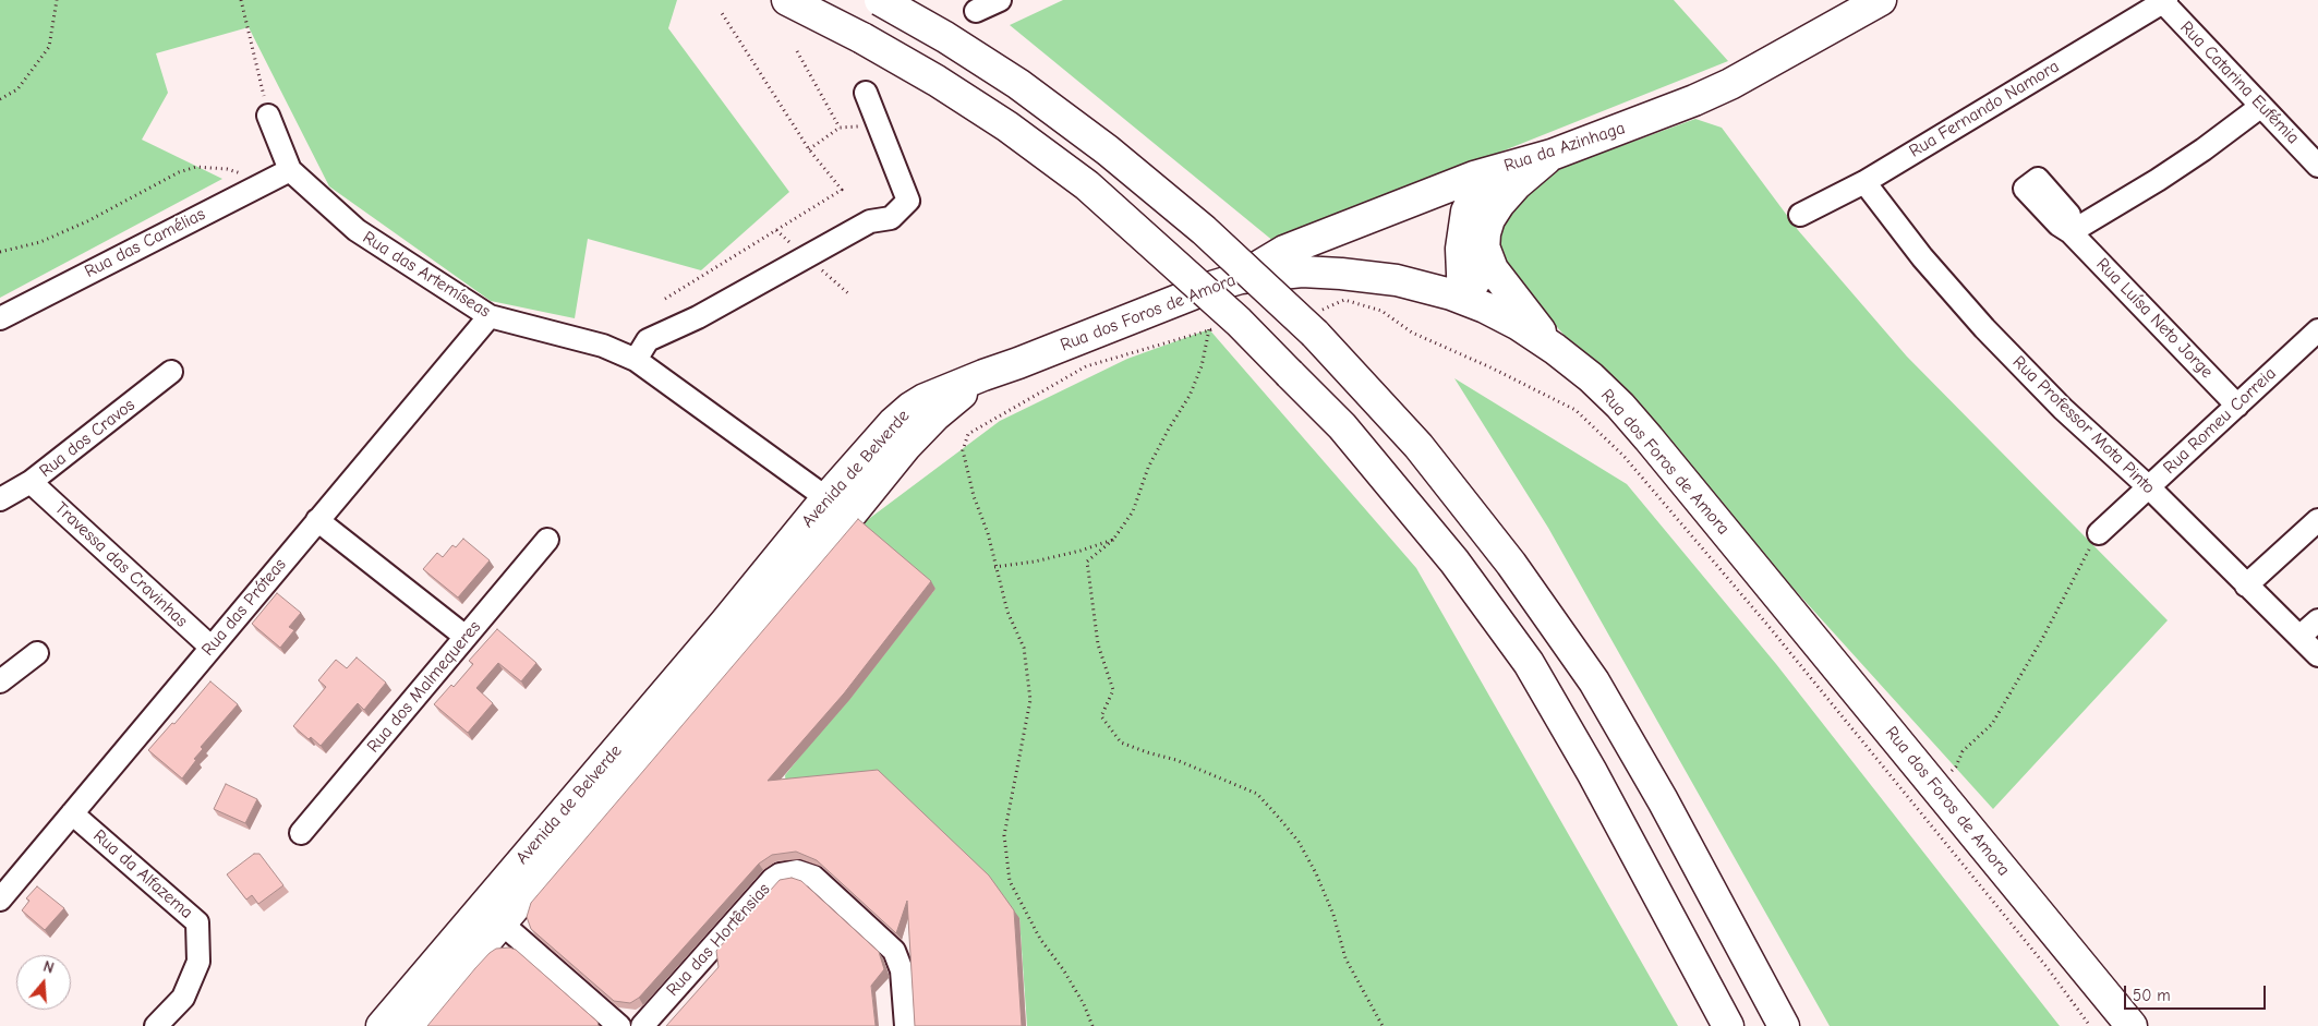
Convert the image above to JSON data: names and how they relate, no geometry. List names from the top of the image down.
{
  "streets": {
    "main road": ["Rua da Azinhaga", "Rua dos Foros de Amora", "Avenida de Belverde"],
    "street": [
      "Rua Catarina Eufémia",
      "Rua Fernando Namora",
      "Rua das Camélias",
      "Rua das Artemíseas",
      "Rua Luísa Neto Jorge",
      "Rua Romeu Correia",
      "Rua Professor Mota Pinto",
      "Rua dos Cravos",
      "Travessa das Cravinhas",
      "Rua das Próteas",
      "Rua dos Malmequeres",
      "Rua da Alfazema",
      "Rua das Hortênsias"
    ]
  },
  "crossings": [
    ["Rua Catarina Eufémia", "Rua Fernando Namora"],
    ["Rua Catarina Eufémia", "Rua Luísa Neto Jorge"],
    ["Rua Fernando Namora", "Rua Professor Mota Pinto"],
    ["Rua da Azinhaga", "Rua dos Foros de Amora"],
    ["Rua das Camélias", "Rua das Artemíseas"],
    ["Rua das Artemíseas", "Avenida de Belverde"],
    ["Rua das Artemíseas", "Rua das Próteas"],
    ["Rua dos Foros de Amora", "Avenida de Belverde"],
    ["Rua Luísa Neto Jorge", "Rua Romeu Correia"],
    ["Rua Romeu Correia", "Rua Professor Mota Pinto"],
    ["Rua dos Cravos", "Travessa das Cravinhas"],
    ["Travessa das Cravinhas", "Rua das Próteas"],
    ["Rua das Próteas", "Rua da Alfazema"]
  ],
  "scale_bar": "50 m",
  "north": "top"
}
